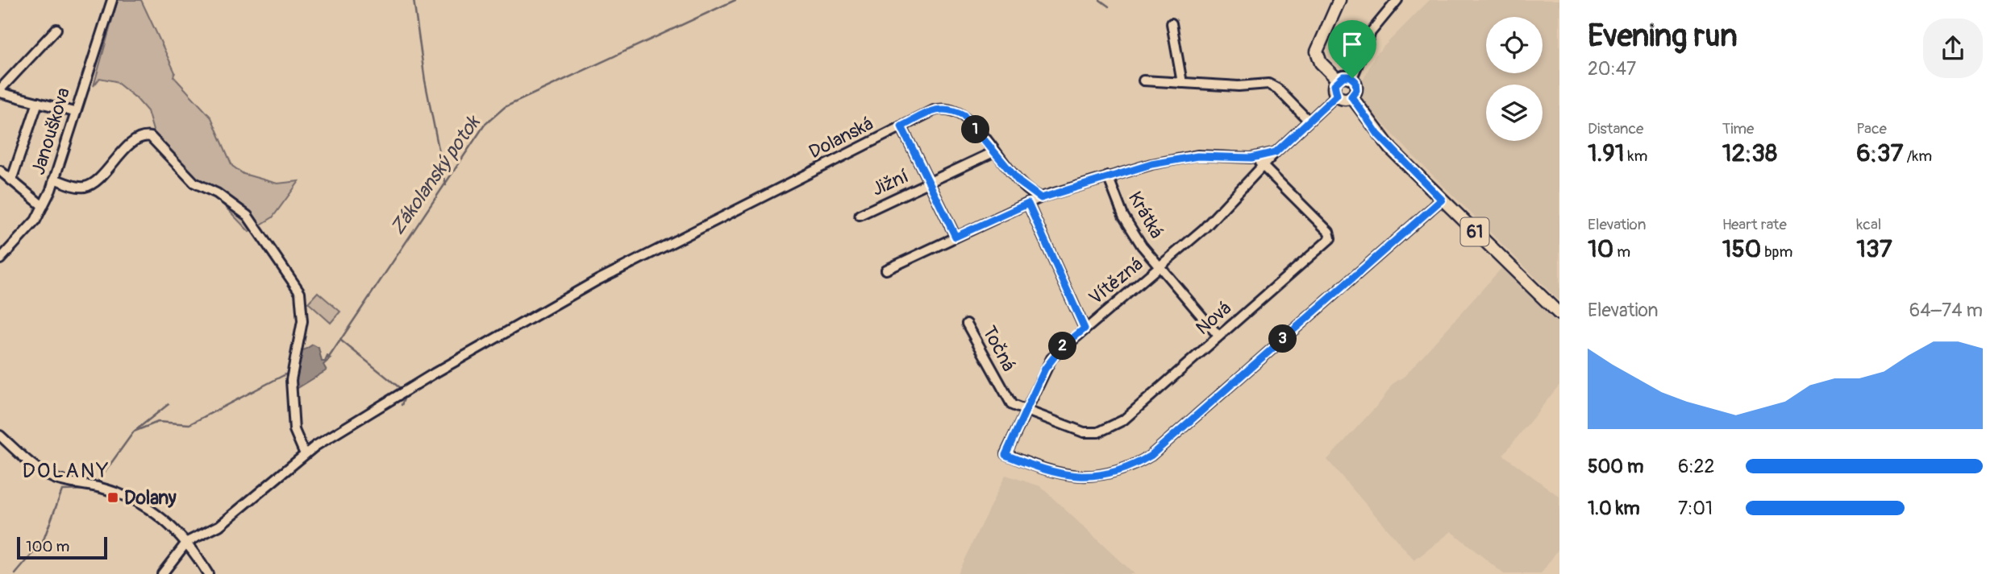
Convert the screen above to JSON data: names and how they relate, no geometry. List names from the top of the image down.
{
  "streets": {
    "main road": ["61"],
    "street": [
      "Janouškova",
      "Dolanská",
      "Jižní",
      "Krátká",
      "Vítězná",
      "Nová",
      "Točná"
    ]
  },
  "crossings": [
    ["Dolanská", "Jižní"],
    ["Krátká", "Vítězná"],
    ["Krátká", "Nová"],
    ["61", "Vítězná"],
    ["Vítězná", "Nová"],
    ["Vítězná", "Točná"],
    ["Nová", "Točná"]
  ],
  "districts": ["DOLANY"],
  "water": ["Zákolanský potok"],
  "places": {
    "transit": ["Dolany"]
  },
  "scale_bar": "100 m",
  "page": {
    "heading": ["Evening run", "20:47"],
    "stats": [
      ["Distance", "1.91 km"],
      ["Time", "12:38"],
      ["Pace", "6:37 /km"],
      ["Elevation", "10 m"],
      ["Heart rate", "150 bpm"],
      ["kcal", "137"]
    ],
    "pins": ["1", "3", "2"],
    "chart": ["Elevation", "64–74 m"],
    "list": [
      {
        "name": "500 m",
        "note": "6:22"
      },
      {
        "name": "1.0 km",
        "note": "7:01"
      }
    ],
    "scale": "100 m"
  }
}
